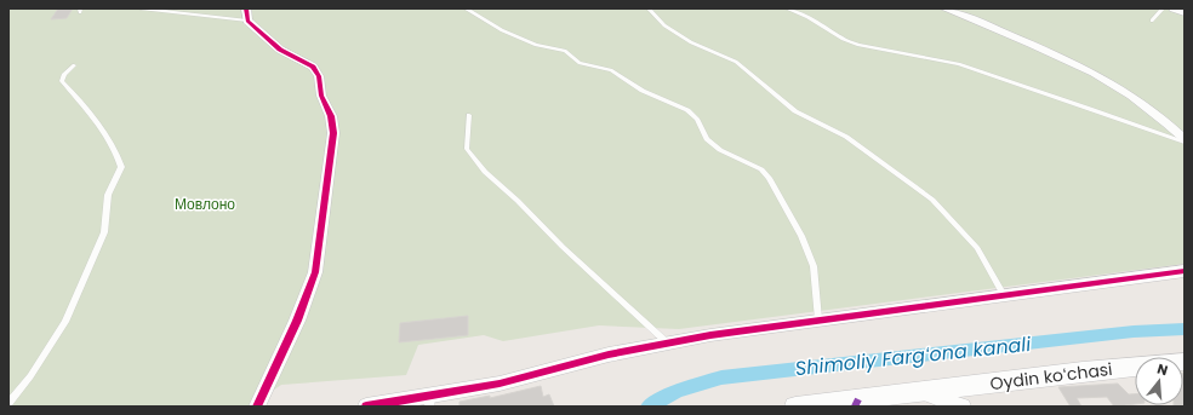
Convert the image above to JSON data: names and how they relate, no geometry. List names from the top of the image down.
{
  "streets": {
    "street": ["Oydin koʻchasi"]
  },
  "water": ["Shimoliy Fargʻona kanali"],
  "parks": ["Мовлоно"],
  "north": "top"
}
